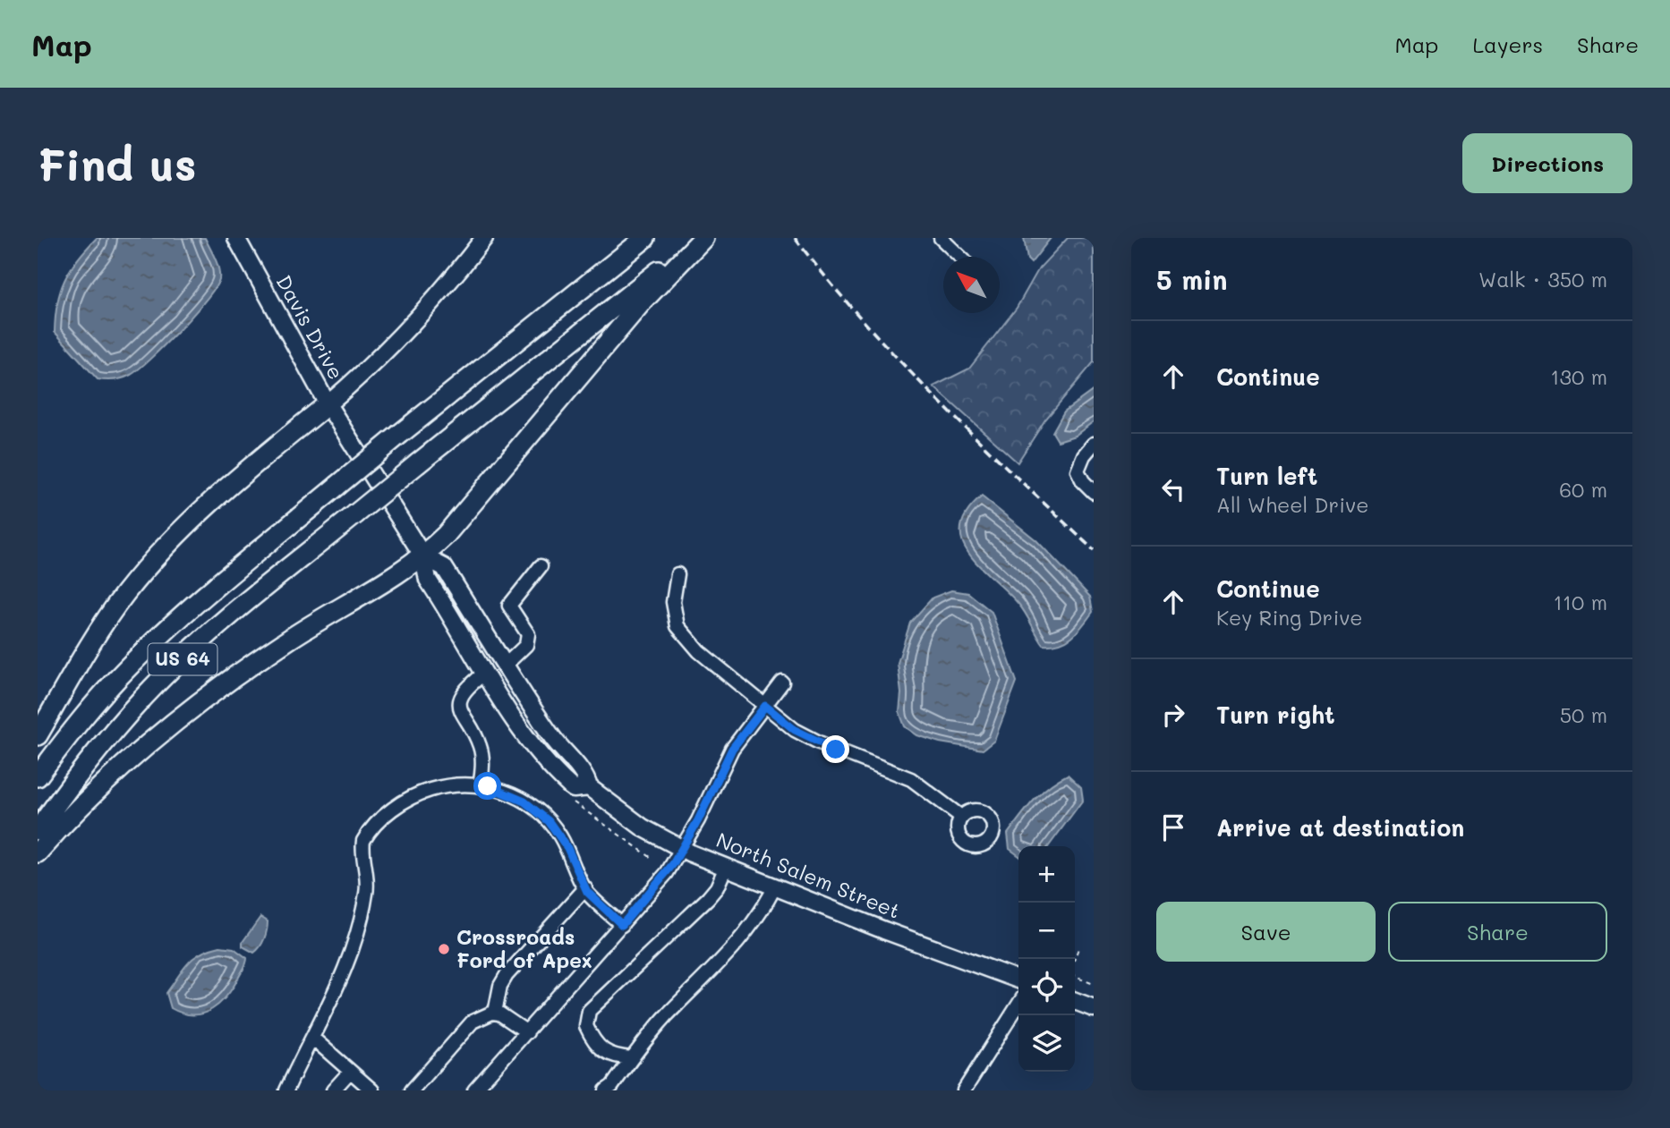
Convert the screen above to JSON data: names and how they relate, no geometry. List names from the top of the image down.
{
  "streets": {
    "highway": ["US 64"],
    "main road": ["Davis Drive", "North Salem Street"]
  },
  "crossings": [
    ["Davis Drive", "North Salem Street"]
  ],
  "places": ["Crossroads Ford of Apex"],
  "north": "top left",
  "page": {
    "header": "Map",
    "nav": ["Map", "Layers", "Share"],
    "buttons": [
      "Directions",
      ["Save", "Share"]
    ],
    "title": "Find us",
    "heading": ["5 min", "Walk · 350 m"],
    "list": [
      ["Continue", "130 m"],
      ["Turn left", "All Wheel Drive", "60 m"],
      ["Continue", "Key Ring Drive", "110 m"],
      ["Turn right", "50 m"],
      "Arrive at destination"
    ],
    "map_buttons": ["+", "−"]
  }
}
